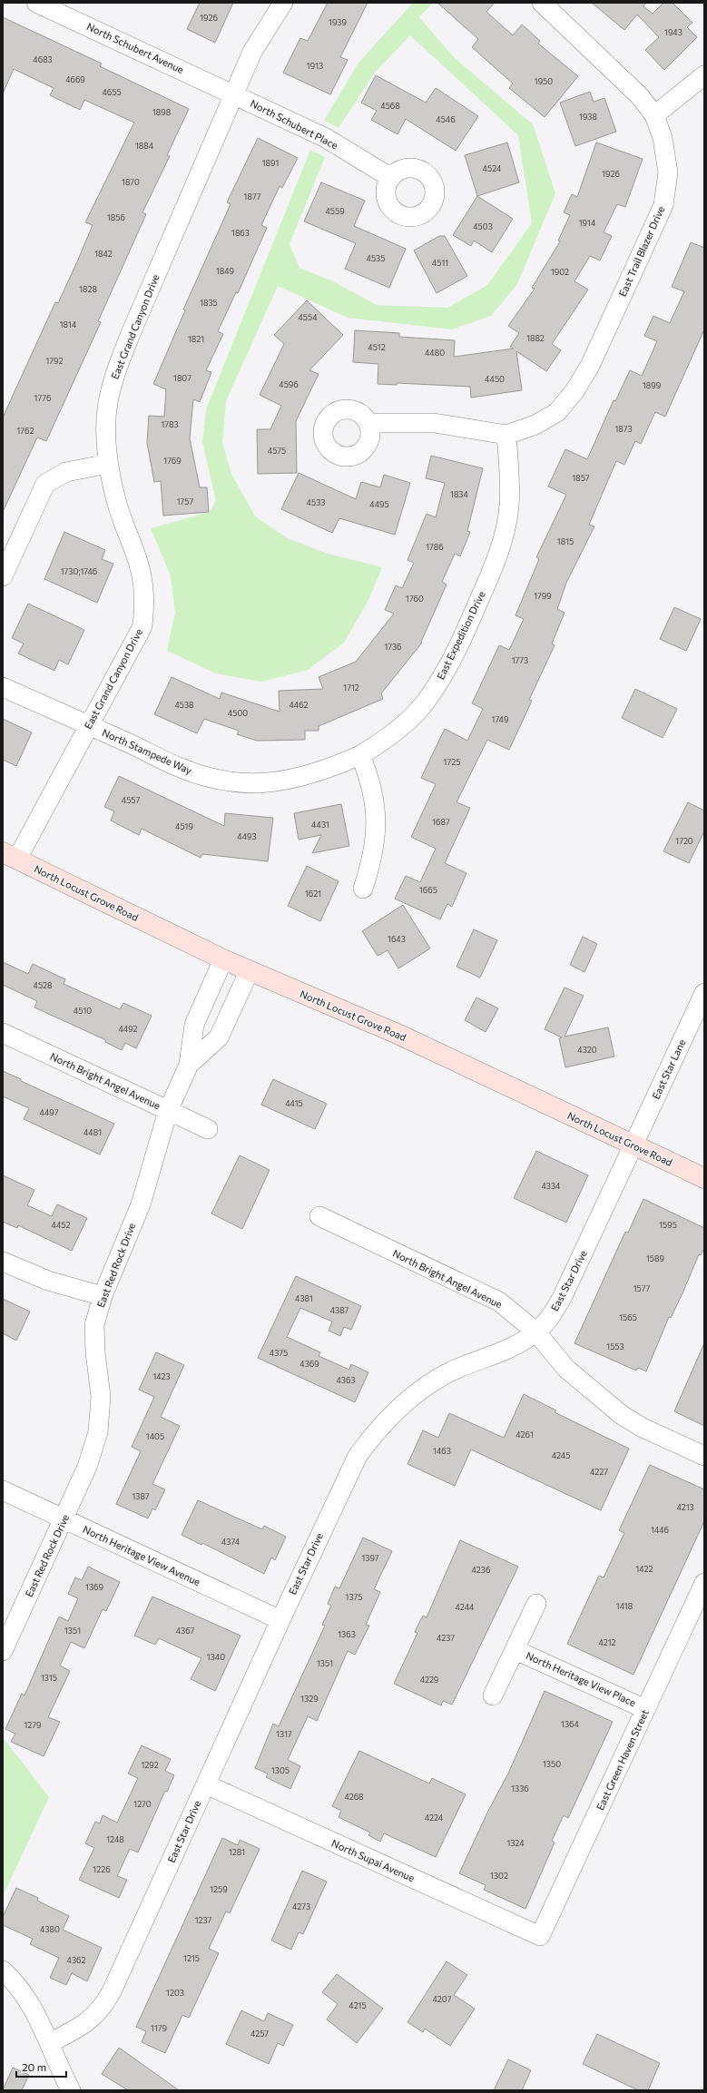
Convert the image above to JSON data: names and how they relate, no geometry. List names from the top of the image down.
{
  "streets": {
    "main road": ["North Locust Grove Road"],
    "street": [
      "North Schubert Avenue",
      "North Schubert Place",
      "East Trail Blazer Drive",
      "East Grand Canyon Drive",
      "East Expedition Drive",
      "North Stampede Way",
      "East Star Lane",
      "North Bright Angel Avenue",
      "East Red Rock Drive",
      "East Star Drive",
      "North Heritage View Avenue",
      "North Heritage View Place",
      "East Green Haven Street",
      "North Supai Avenue"
    ]
  },
  "crossings": [
    ["North Schubert Avenue", "North Schubert Place"],
    ["North Schubert Avenue", "East Grand Canyon Drive"],
    ["North Schubert Place", "East Grand Canyon Drive"],
    ["East Trail Blazer Drive", "East Expedition Drive"],
    ["East Grand Canyon Drive", "North Stampede Way"],
    ["East Grand Canyon Drive", "North Locust Grove Road"],
    ["East Expedition Drive", "North Stampede Way"],
    ["North Locust Grove Road", "East Star Lane"],
    ["North Locust Grove Road", "East Red Rock Drive"],
    ["North Locust Grove Road", "East Star Drive"],
    ["East Star Lane", "East Star Drive"],
    ["North Bright Angel Avenue", "East Red Rock Drive"],
    ["North Bright Angel Avenue", "East Star Drive"],
    ["East Red Rock Drive", "North Heritage View Avenue"],
    ["East Star Drive", "North Heritage View Avenue"],
    ["East Star Drive", "North Supai Avenue"],
    ["North Heritage View Place", "East Green Haven Street"],
    ["East Green Haven Street", "North Supai Avenue"]
  ],
  "house_numbers": [
    "1926",
    "1939",
    "1943",
    "4683",
    "1913",
    "4669",
    "1950",
    "4655",
    "4568",
    "1898",
    "1938",
    "4546",
    "1884",
    "1891",
    "4524",
    "1926",
    "1870",
    "1877",
    "4559",
    "1856",
    "1914",
    "4503",
    "1863",
    "1842",
    "4535",
    "4511",
    "1849",
    "1902",
    "1828",
    "1835",
    "4554",
    "1814",
    "1882",
    "1821",
    "4512",
    "4480",
    "1792",
    "1807",
    "4450",
    "4596",
    "1899",
    "1776",
    "1783",
    "1873",
    "1762",
    "4575",
    "1769",
    "1857",
    "1834",
    "1757",
    "4533",
    "4495",
    "1815",
    "1786",
    "1730;1746",
    "1799",
    "1760",
    "1736",
    "1773",
    "1712",
    "4538",
    "4462",
    "4500",
    "1749",
    "1725",
    "4557",
    "1687",
    "4431",
    "4519",
    "4493",
    "1720",
    "1665",
    "1621",
    "1643",
    "4528",
    "4510",
    "4492",
    "4320",
    "4415",
    "4497",
    "4481",
    "4334",
    "4452",
    "1595",
    "1589",
    "1577",
    "4381",
    "4387",
    "1565",
    "1553",
    "4375",
    "4369",
    "1423",
    "4363",
    "4261",
    "1405",
    "1463",
    "4245",
    "4227",
    "1387",
    "4213",
    "1446",
    "4374",
    "1397",
    "1422",
    "4236",
    "1369",
    "1375",
    "1418",
    "4244",
    "1351",
    "4367",
    "1363",
    "4237",
    "4212",
    "1340",
    "1351",
    "1315",
    "4229",
    "1329",
    "1364",
    "1279",
    "1317",
    "1350",
    "1292",
    "1305",
    "1336",
    "4268",
    "1270",
    "4224",
    "1248",
    "1324",
    "1281",
    "1226",
    "1302",
    "1259",
    "4273",
    "1237",
    "4380",
    "1215",
    "4362",
    "1203",
    "4207",
    "4215",
    "1179",
    "4257"
  ],
  "scale_bar": "20 m"
}
